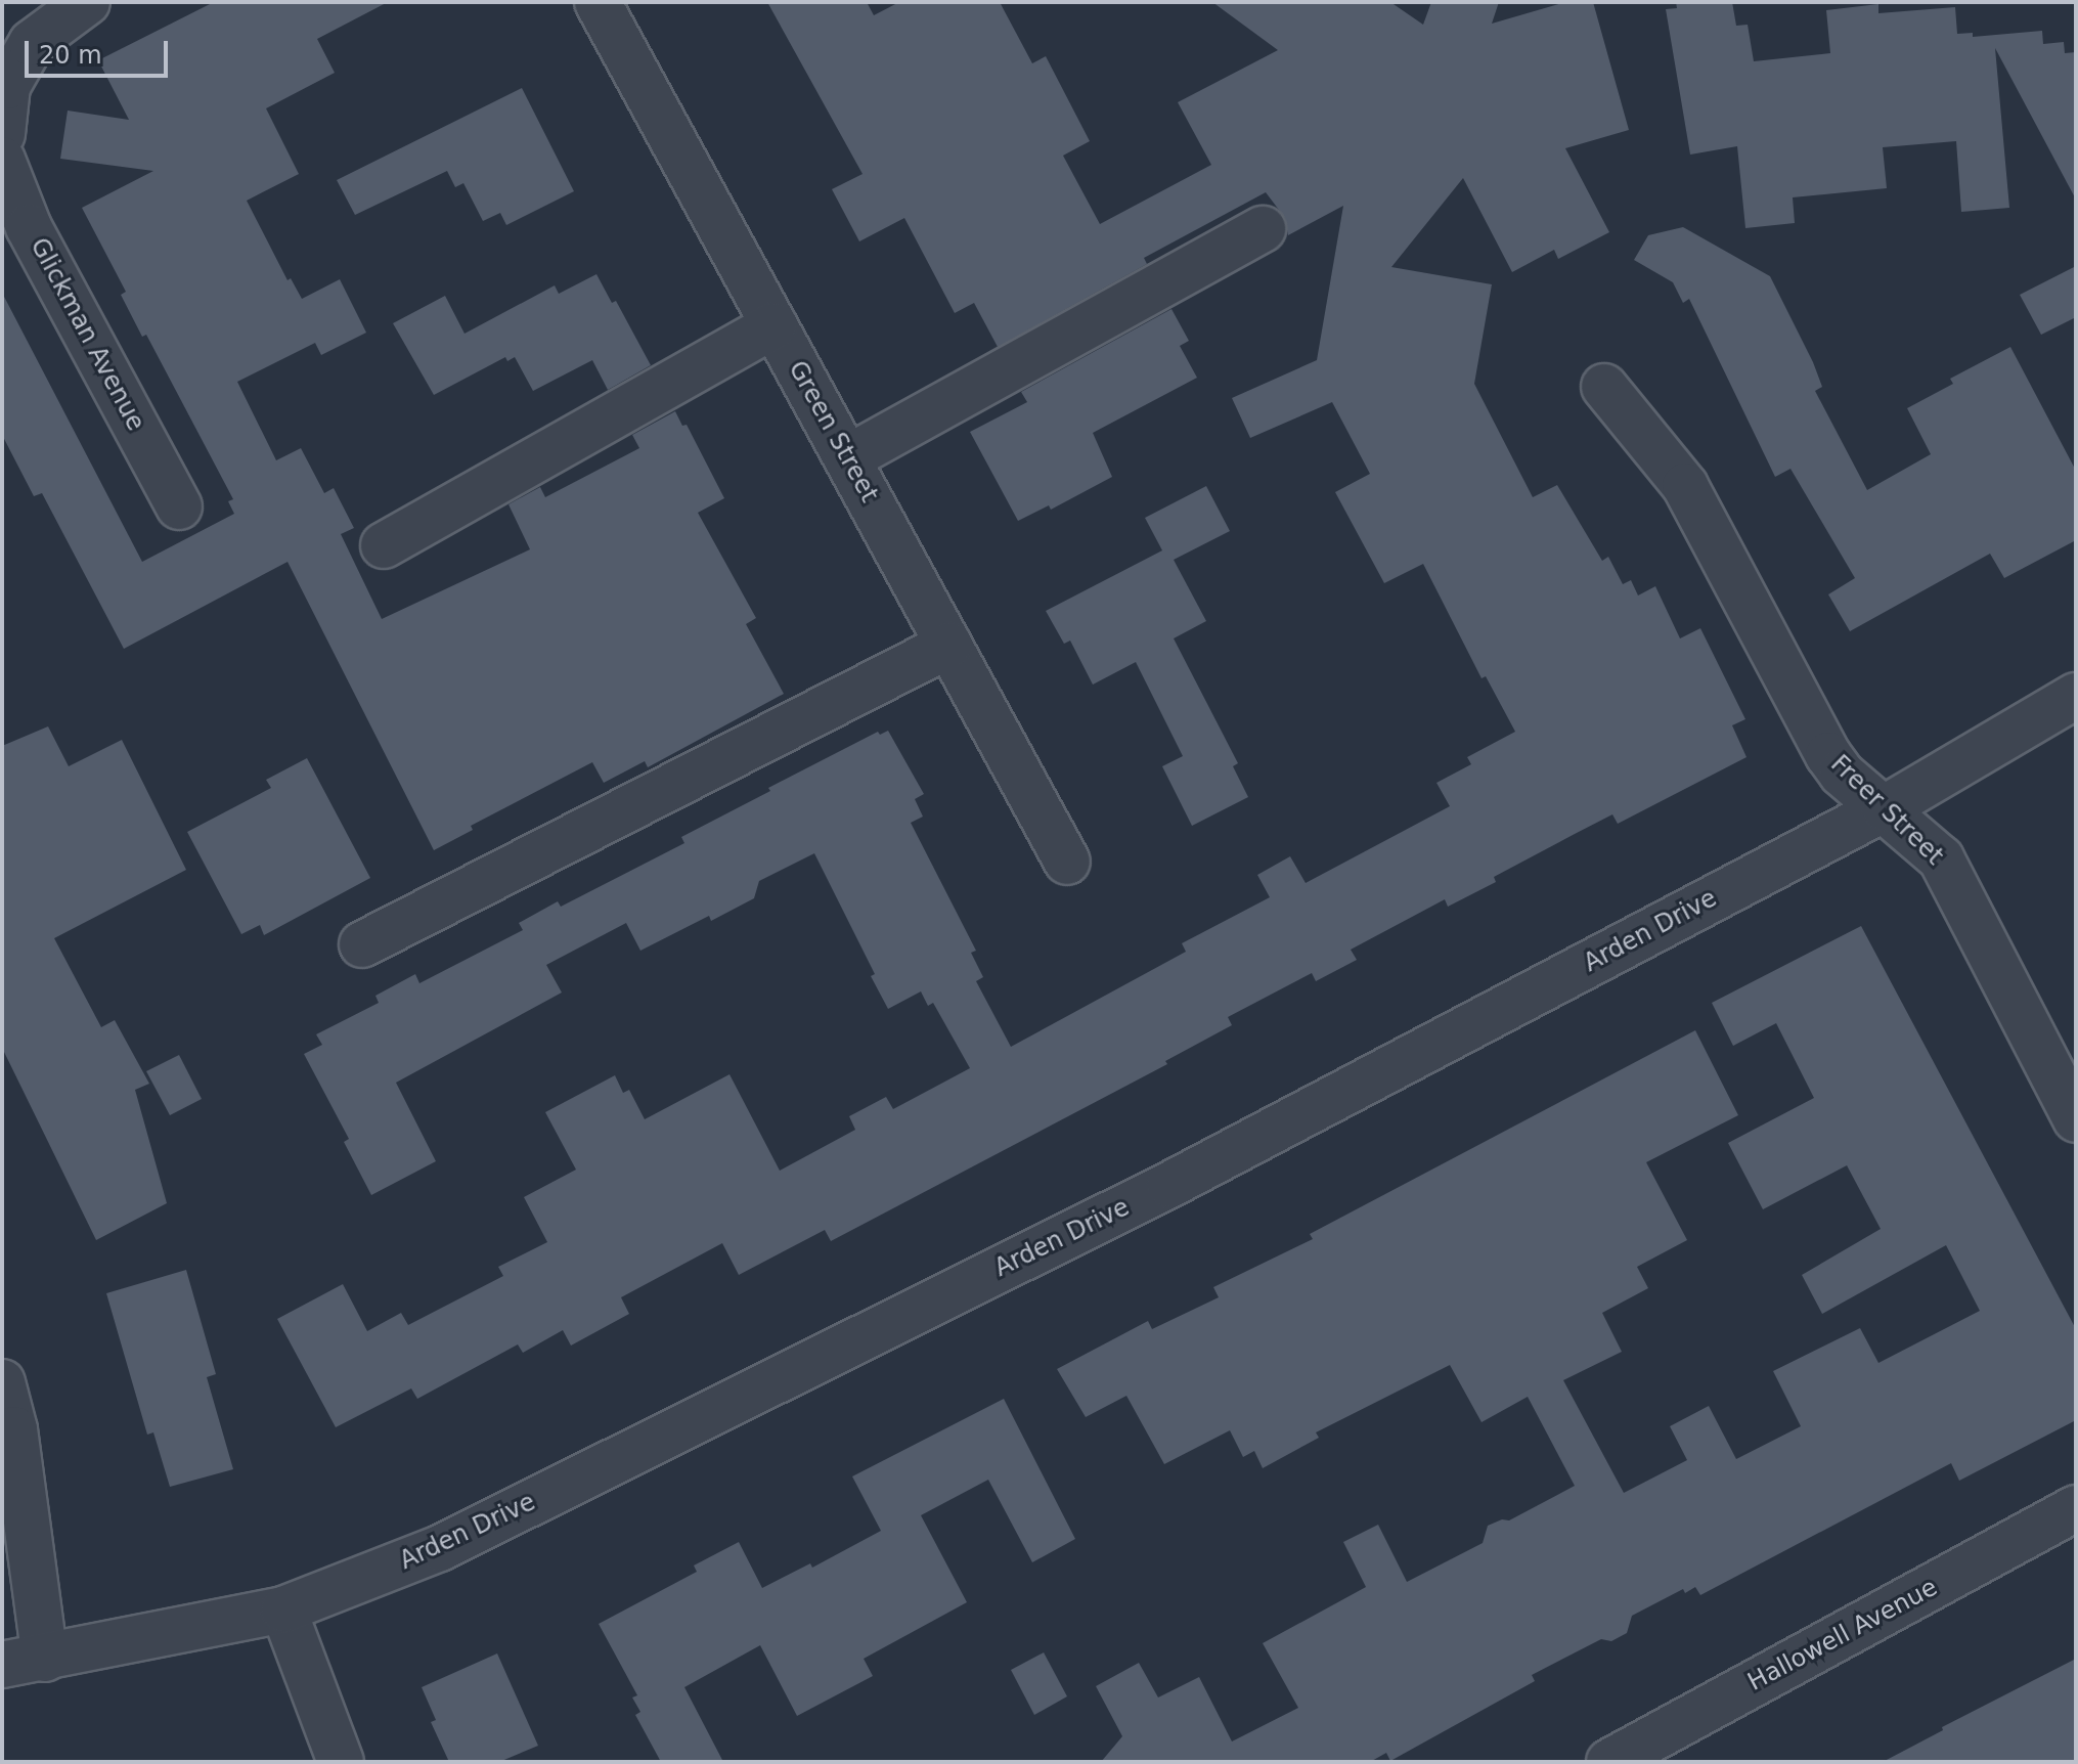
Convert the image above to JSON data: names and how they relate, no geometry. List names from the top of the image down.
{
  "streets": {
    "street": [
      "Glickman Avenue",
      "Green Street",
      "Freer Street",
      "Arden Drive",
      "Hallowell Avenue"
    ]
  },
  "crossings": [
    ["Freer Street", "Arden Drive"]
  ],
  "scale_bar": "20 m"
}
